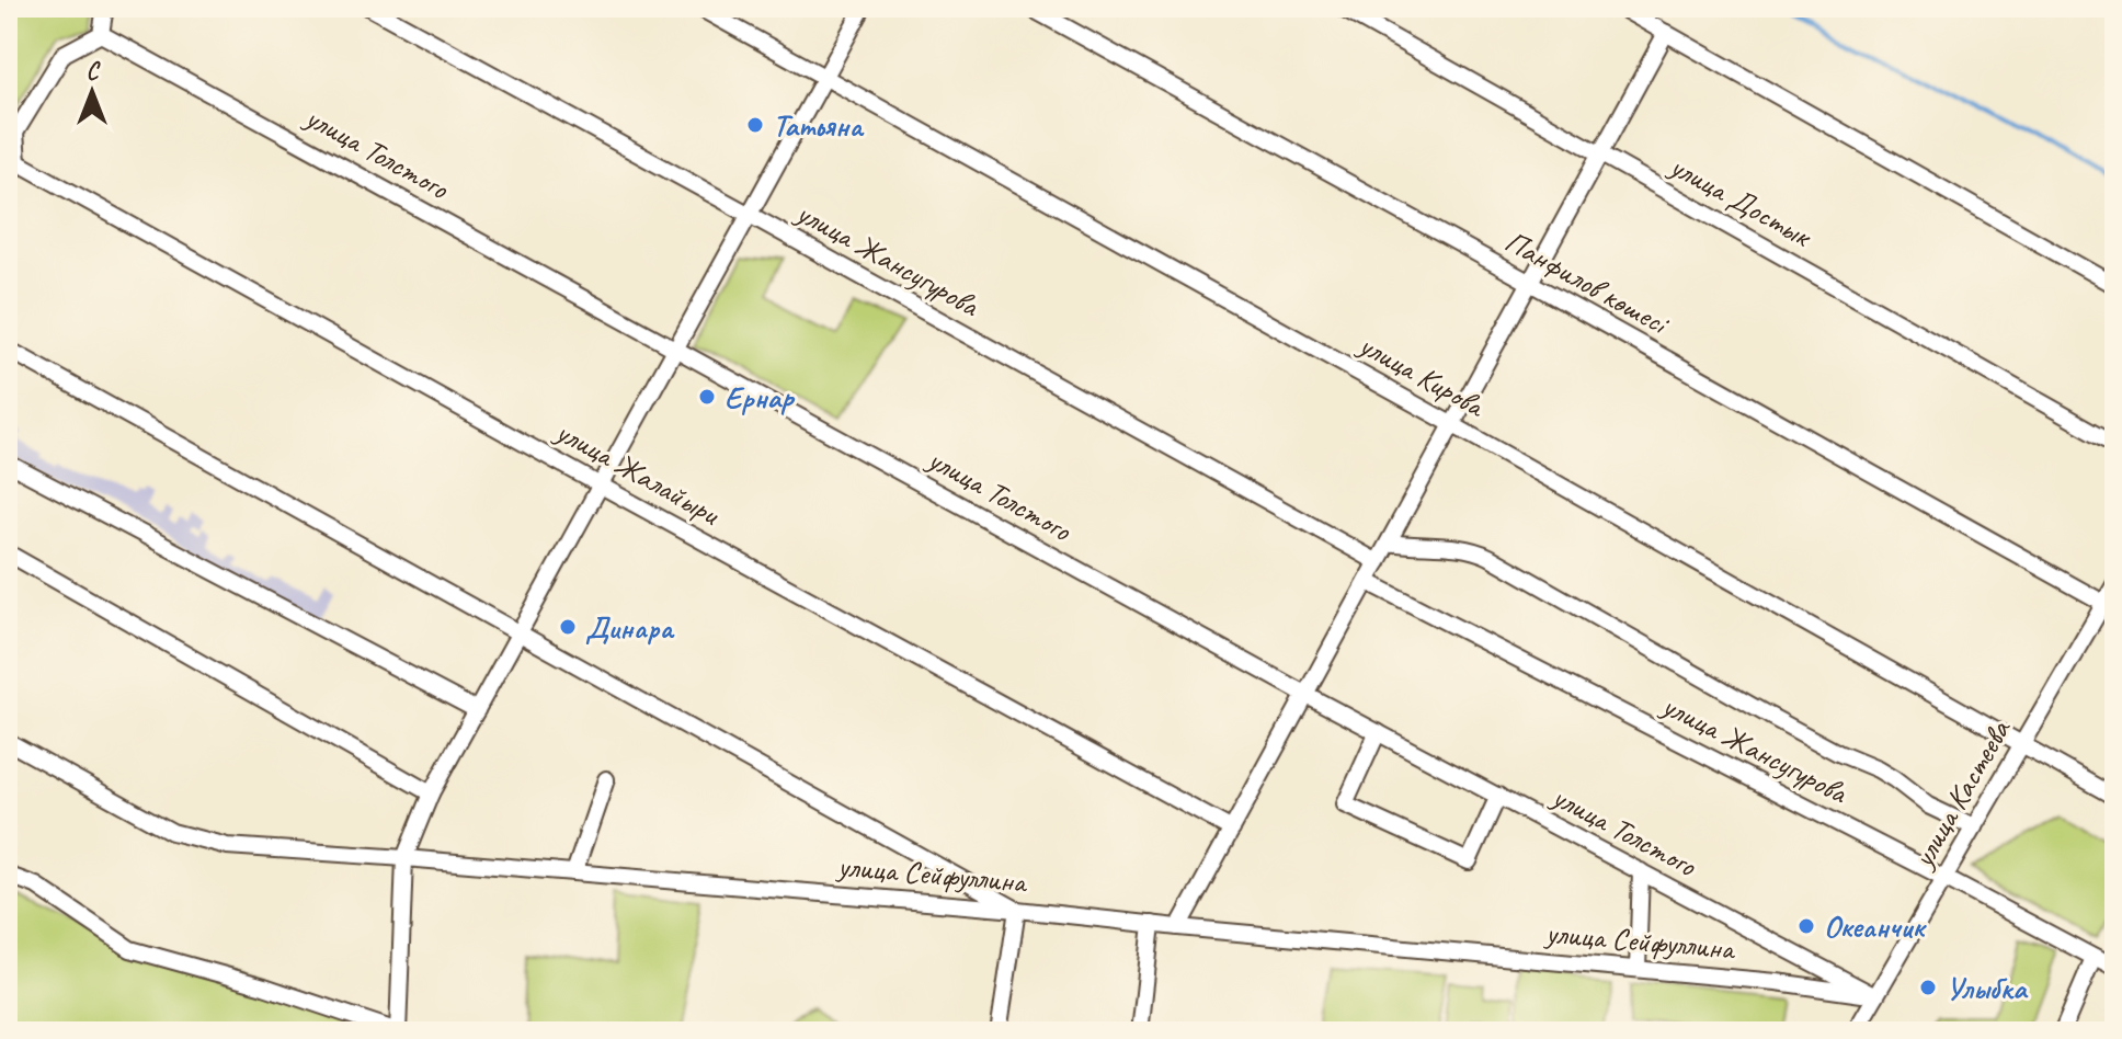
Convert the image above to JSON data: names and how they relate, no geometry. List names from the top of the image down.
{
  "streets": {
    "street": [
      "улица Толстого",
      "улица Достык",
      "улица Жансугурова",
      "Панфилов көшесі",
      "улица Кирова",
      "улица Жалайыри",
      "улица Кастеева",
      "улица Сейфуллина"
    ]
  },
  "crossings": [
    ["улица Толстого", "улица Кастеева"],
    ["улица Толстого", "улица Сейфуллина"],
    ["улица Жансугурова", "улица Кастеева"],
    ["Панфилов көшесі", "улица Кастеева"],
    ["улица Кирова", "улица Кастеева"],
    ["улица Кастеева", "улица Сейфуллина"]
  ],
  "places": [
    "Татьяна",
    "Ернар",
    "Динара",
    "Океанчик",
    "Улыбка"
  ],
  "north": "top"
}
